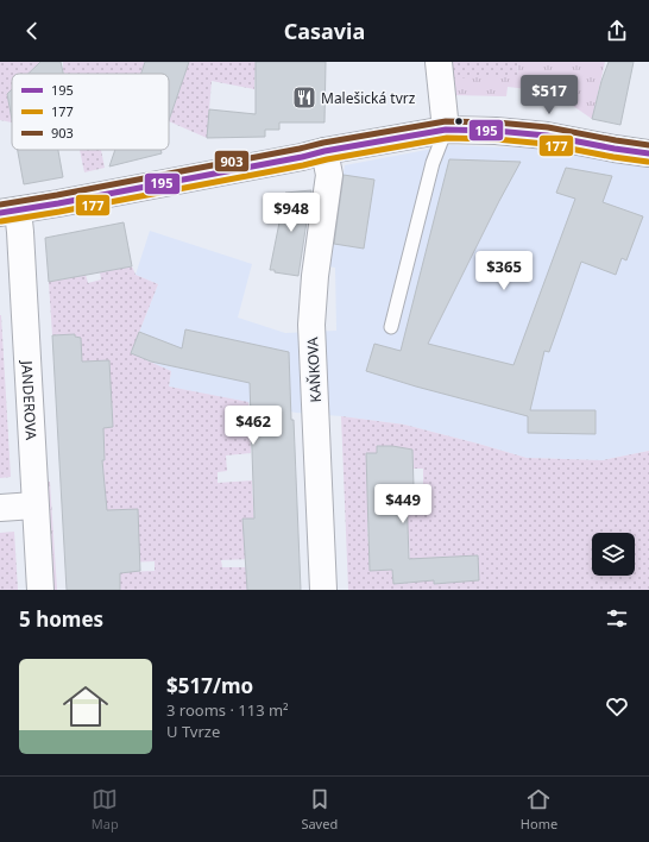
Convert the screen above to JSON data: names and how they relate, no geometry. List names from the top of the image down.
{
  "streets": {
    "street": ["KAŇKOVA", "JANDEROVA"]
  },
  "places": {
    "restaurant": ["Malešická tvrz"]
  },
  "lines": ["transit line 903", "transit line 195", "transit line 177"],
  "legend": ["195", "177", "903"],
  "page": {
    "header": "Casavia",
    "price": [
      "$517",
      "$948",
      "$365",
      "$462",
      "$449"
    ],
    "heading": "5 homes",
    "list": [
      {
        "name": "$517/mo",
        "note": "3 rooms · 113 m² · U Tvrze"
      }
    ],
    "tabs": ["Map", "Saved", "Home"]
  }
}
